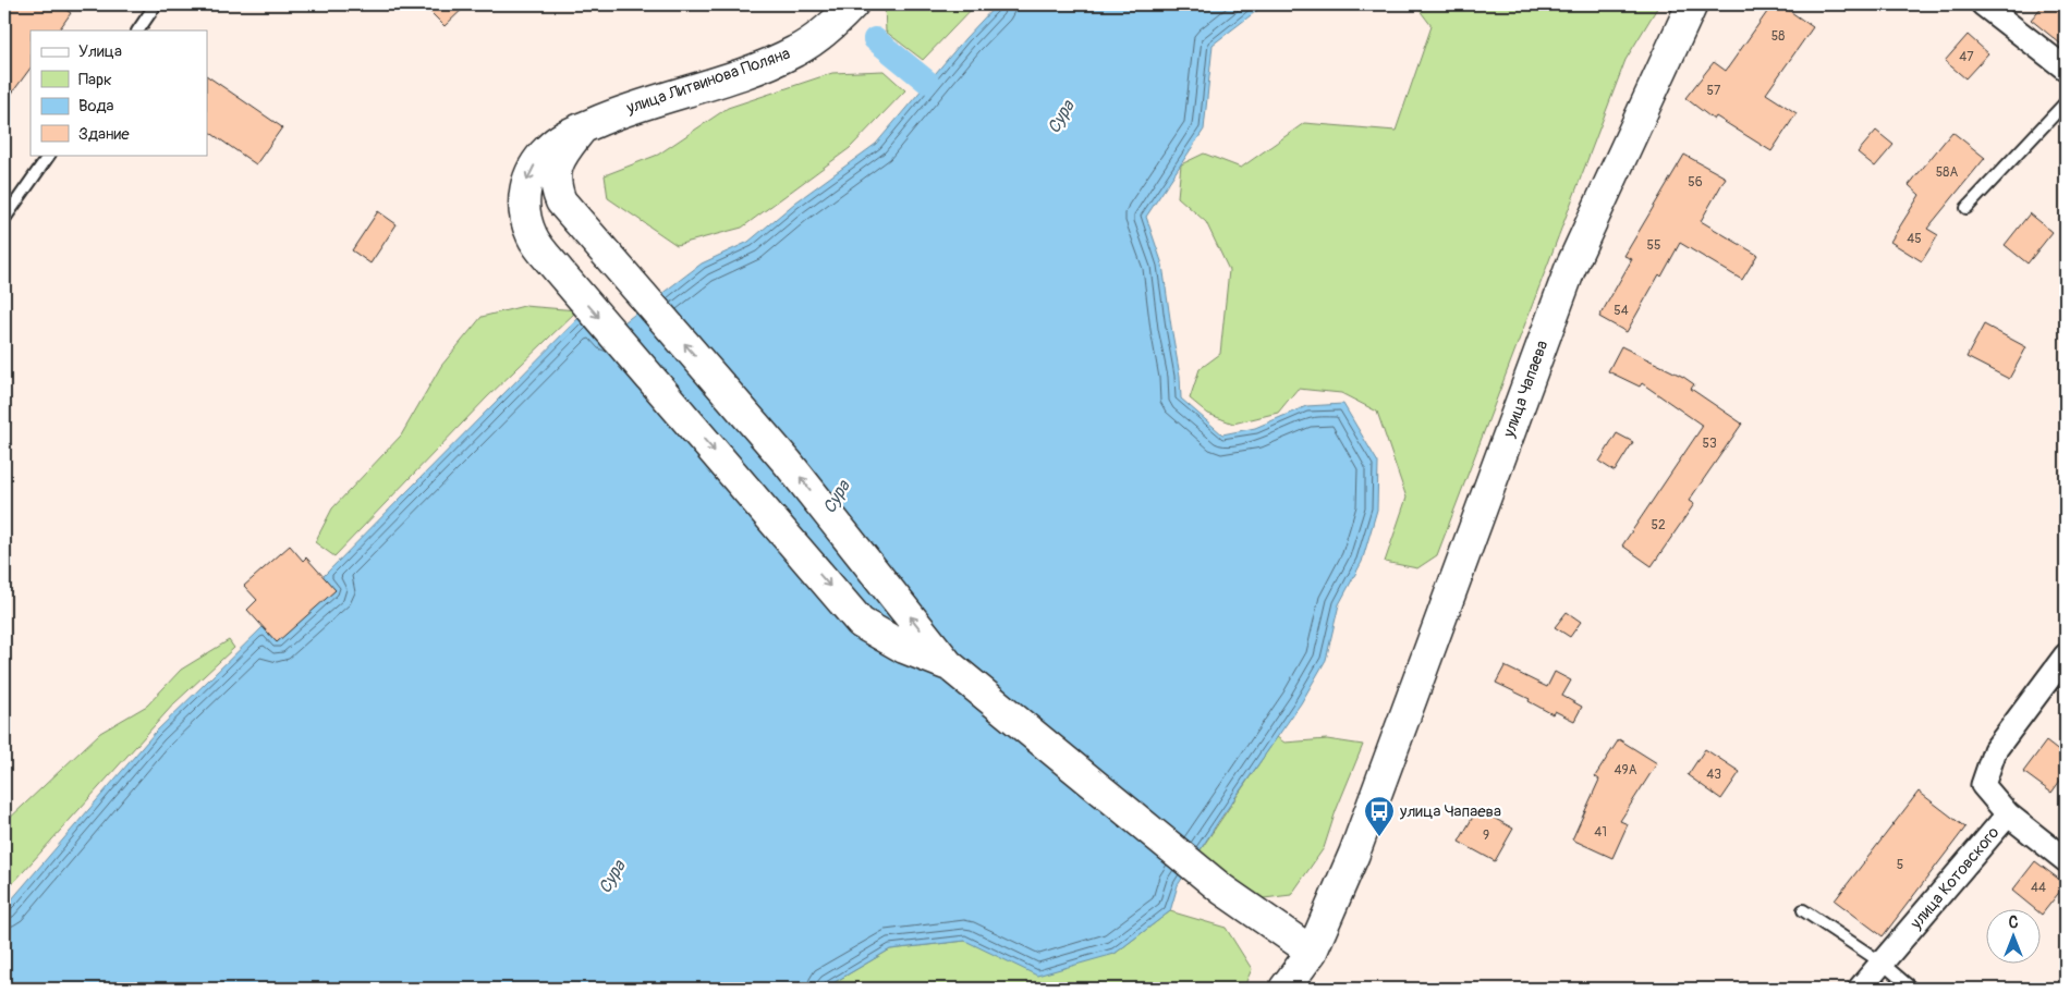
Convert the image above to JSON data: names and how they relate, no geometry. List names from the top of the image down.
{
  "streets": {
    "main road": ["улица Литвинова Поляна", "улица Чапаева"],
    "street": ["улица Котовского"]
  },
  "water": ["Сура"],
  "places": {
    "bus stop": ["улица Чапаева"]
  },
  "house_numbers": [
    "58",
    "47",
    "57",
    "58А",
    "56",
    "45",
    "55",
    "54",
    "53",
    "52",
    "49А",
    "43",
    "41",
    "9",
    "5",
    "44"
  ],
  "legend": [
    "Улица",
    "Парк",
    "Вода",
    "Здание"
  ],
  "north": "top"
}
